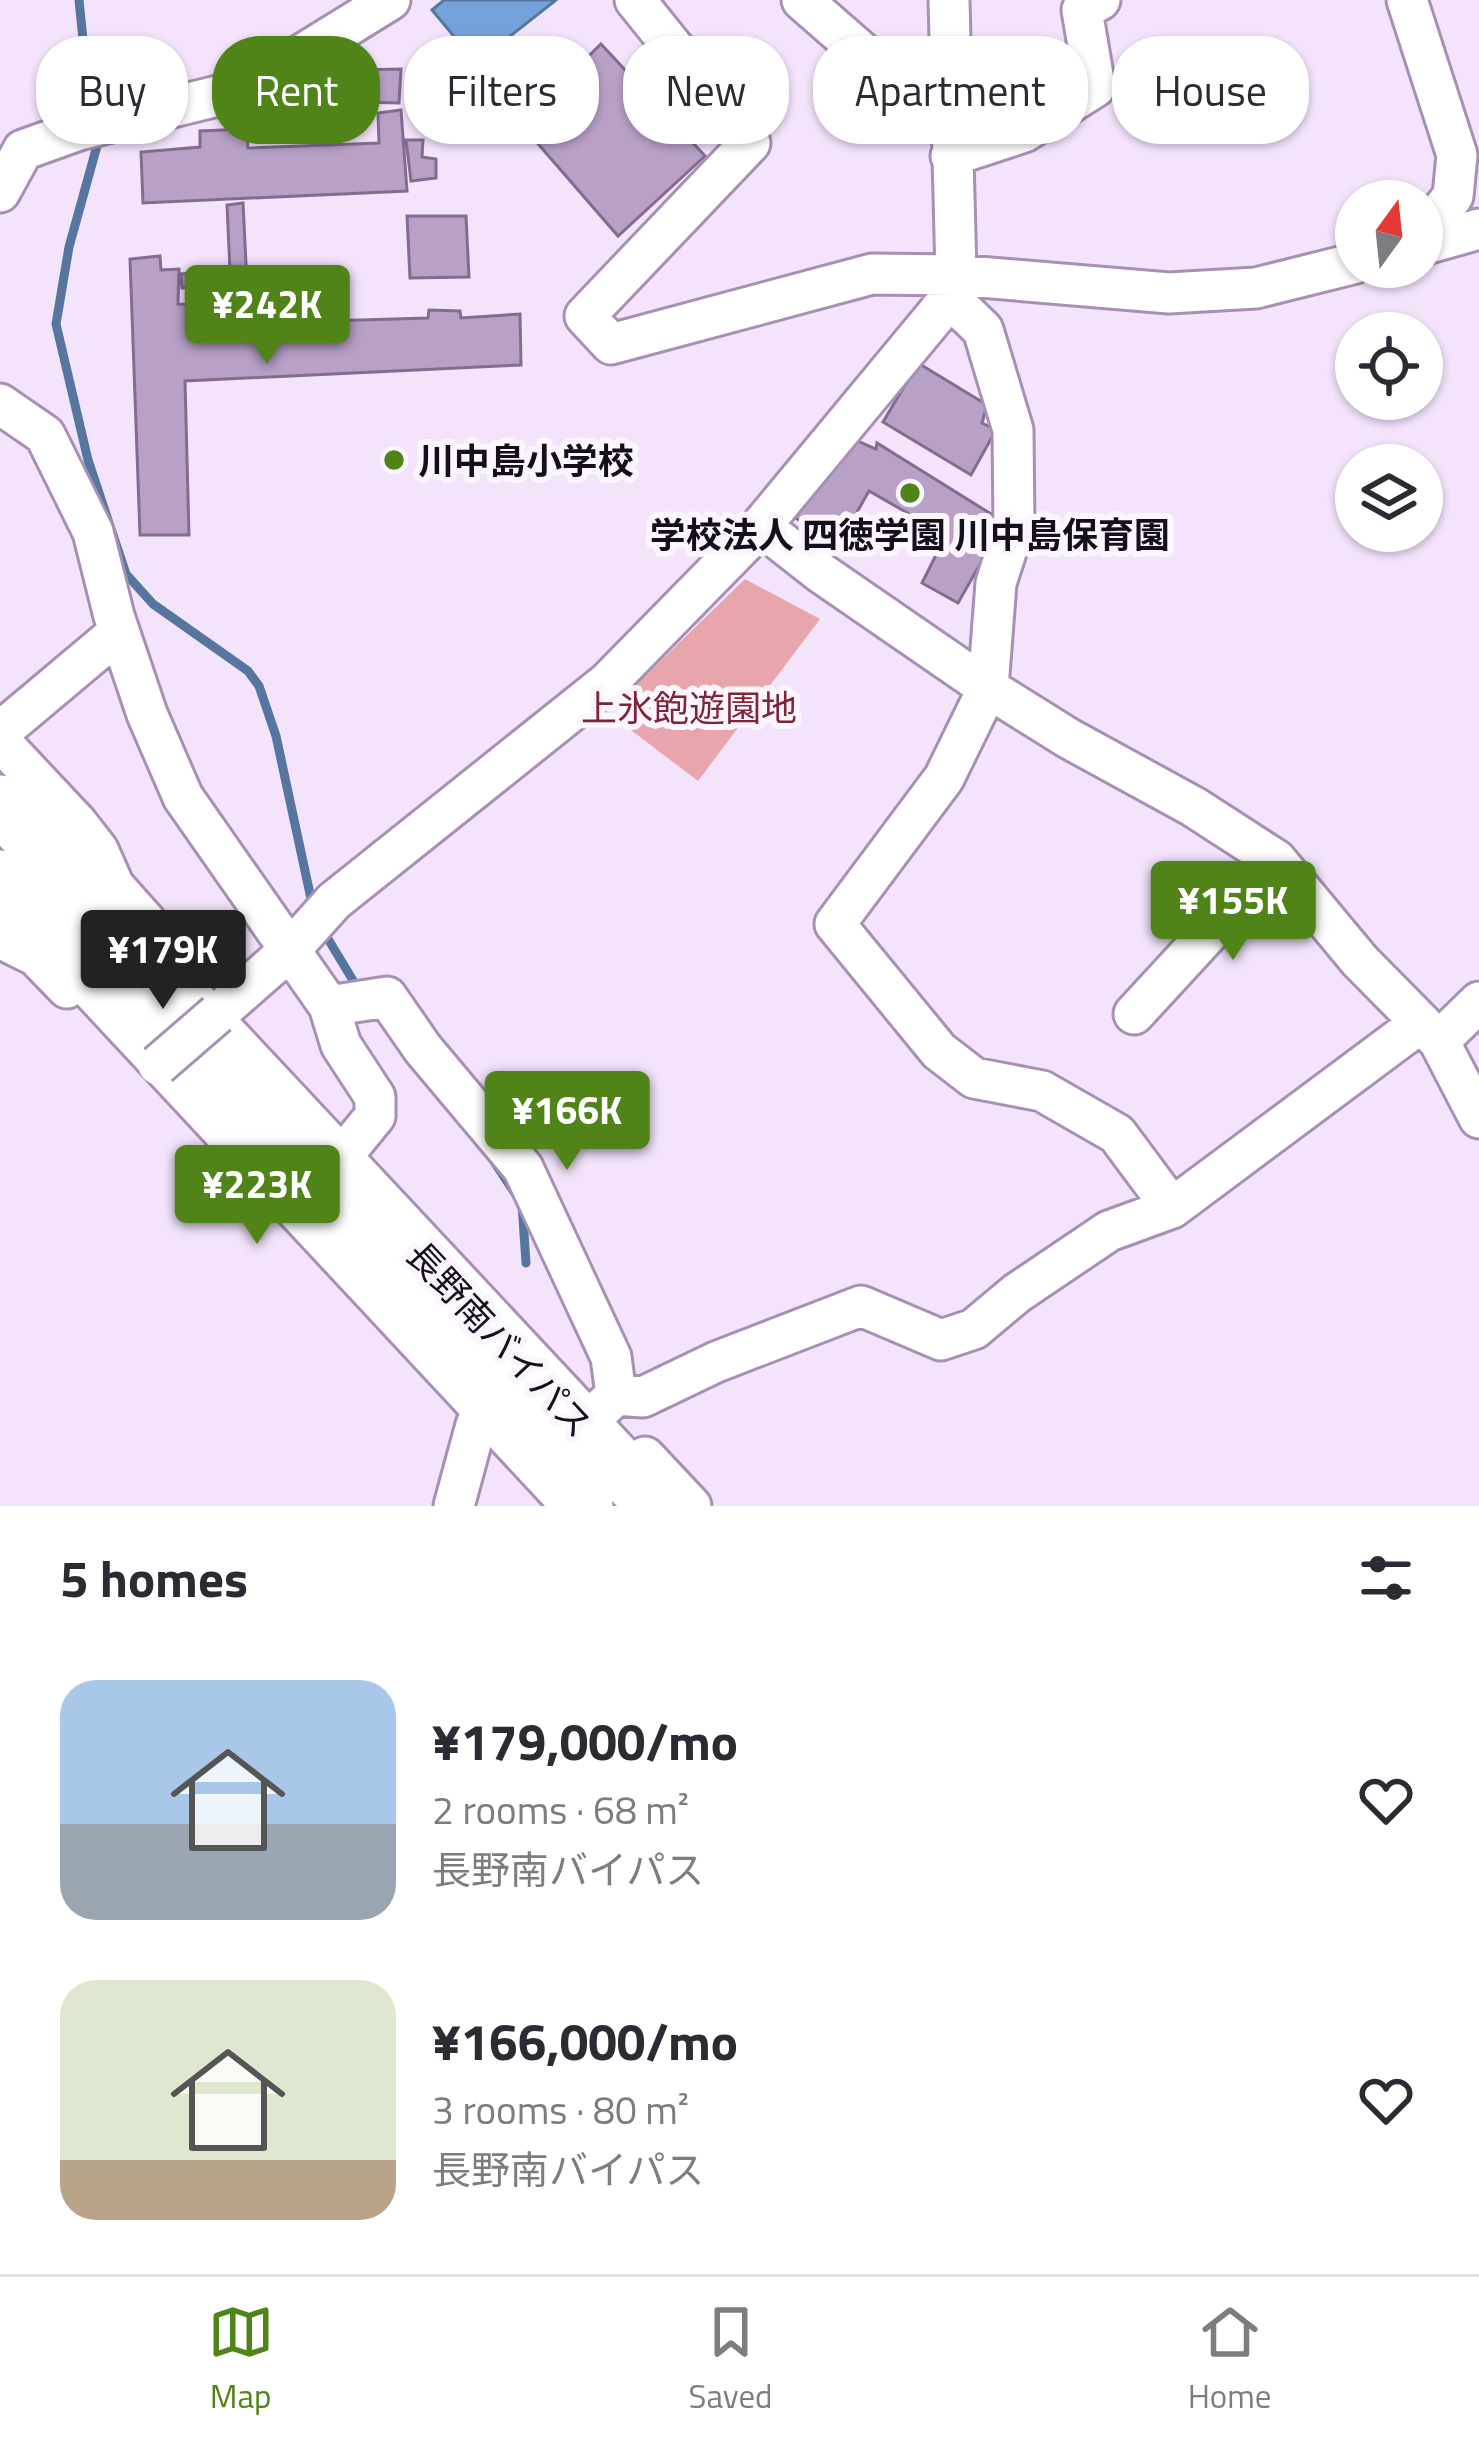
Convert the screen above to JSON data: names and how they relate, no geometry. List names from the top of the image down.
{
  "streets": {
    "highway": ["長野南バイパス"]
  },
  "parks": ["上氷飽遊園地"],
  "places": ["川中島小学校", "学校法人 四徳学園 川中島保育園"],
  "north": "top",
  "page": {
    "chip": [
      "Buy",
      "Rent",
      "Filters",
      "New",
      "Apartment",
      "House"
    ],
    "price": [
      "¥242K",
      "¥155K",
      "¥179K",
      "¥166K",
      "¥223K"
    ],
    "heading": "5 homes",
    "list": [
      {
        "name": "¥179,000/mo",
        "note": "2 rooms · 68 m² · 長野南バイパス"
      },
      {
        "name": "¥166,000/mo",
        "note": "3 rooms · 80 m² · 長野南バイパス"
      }
    ],
    "tabs": ["Map", "Saved", "Home"]
  }
}
